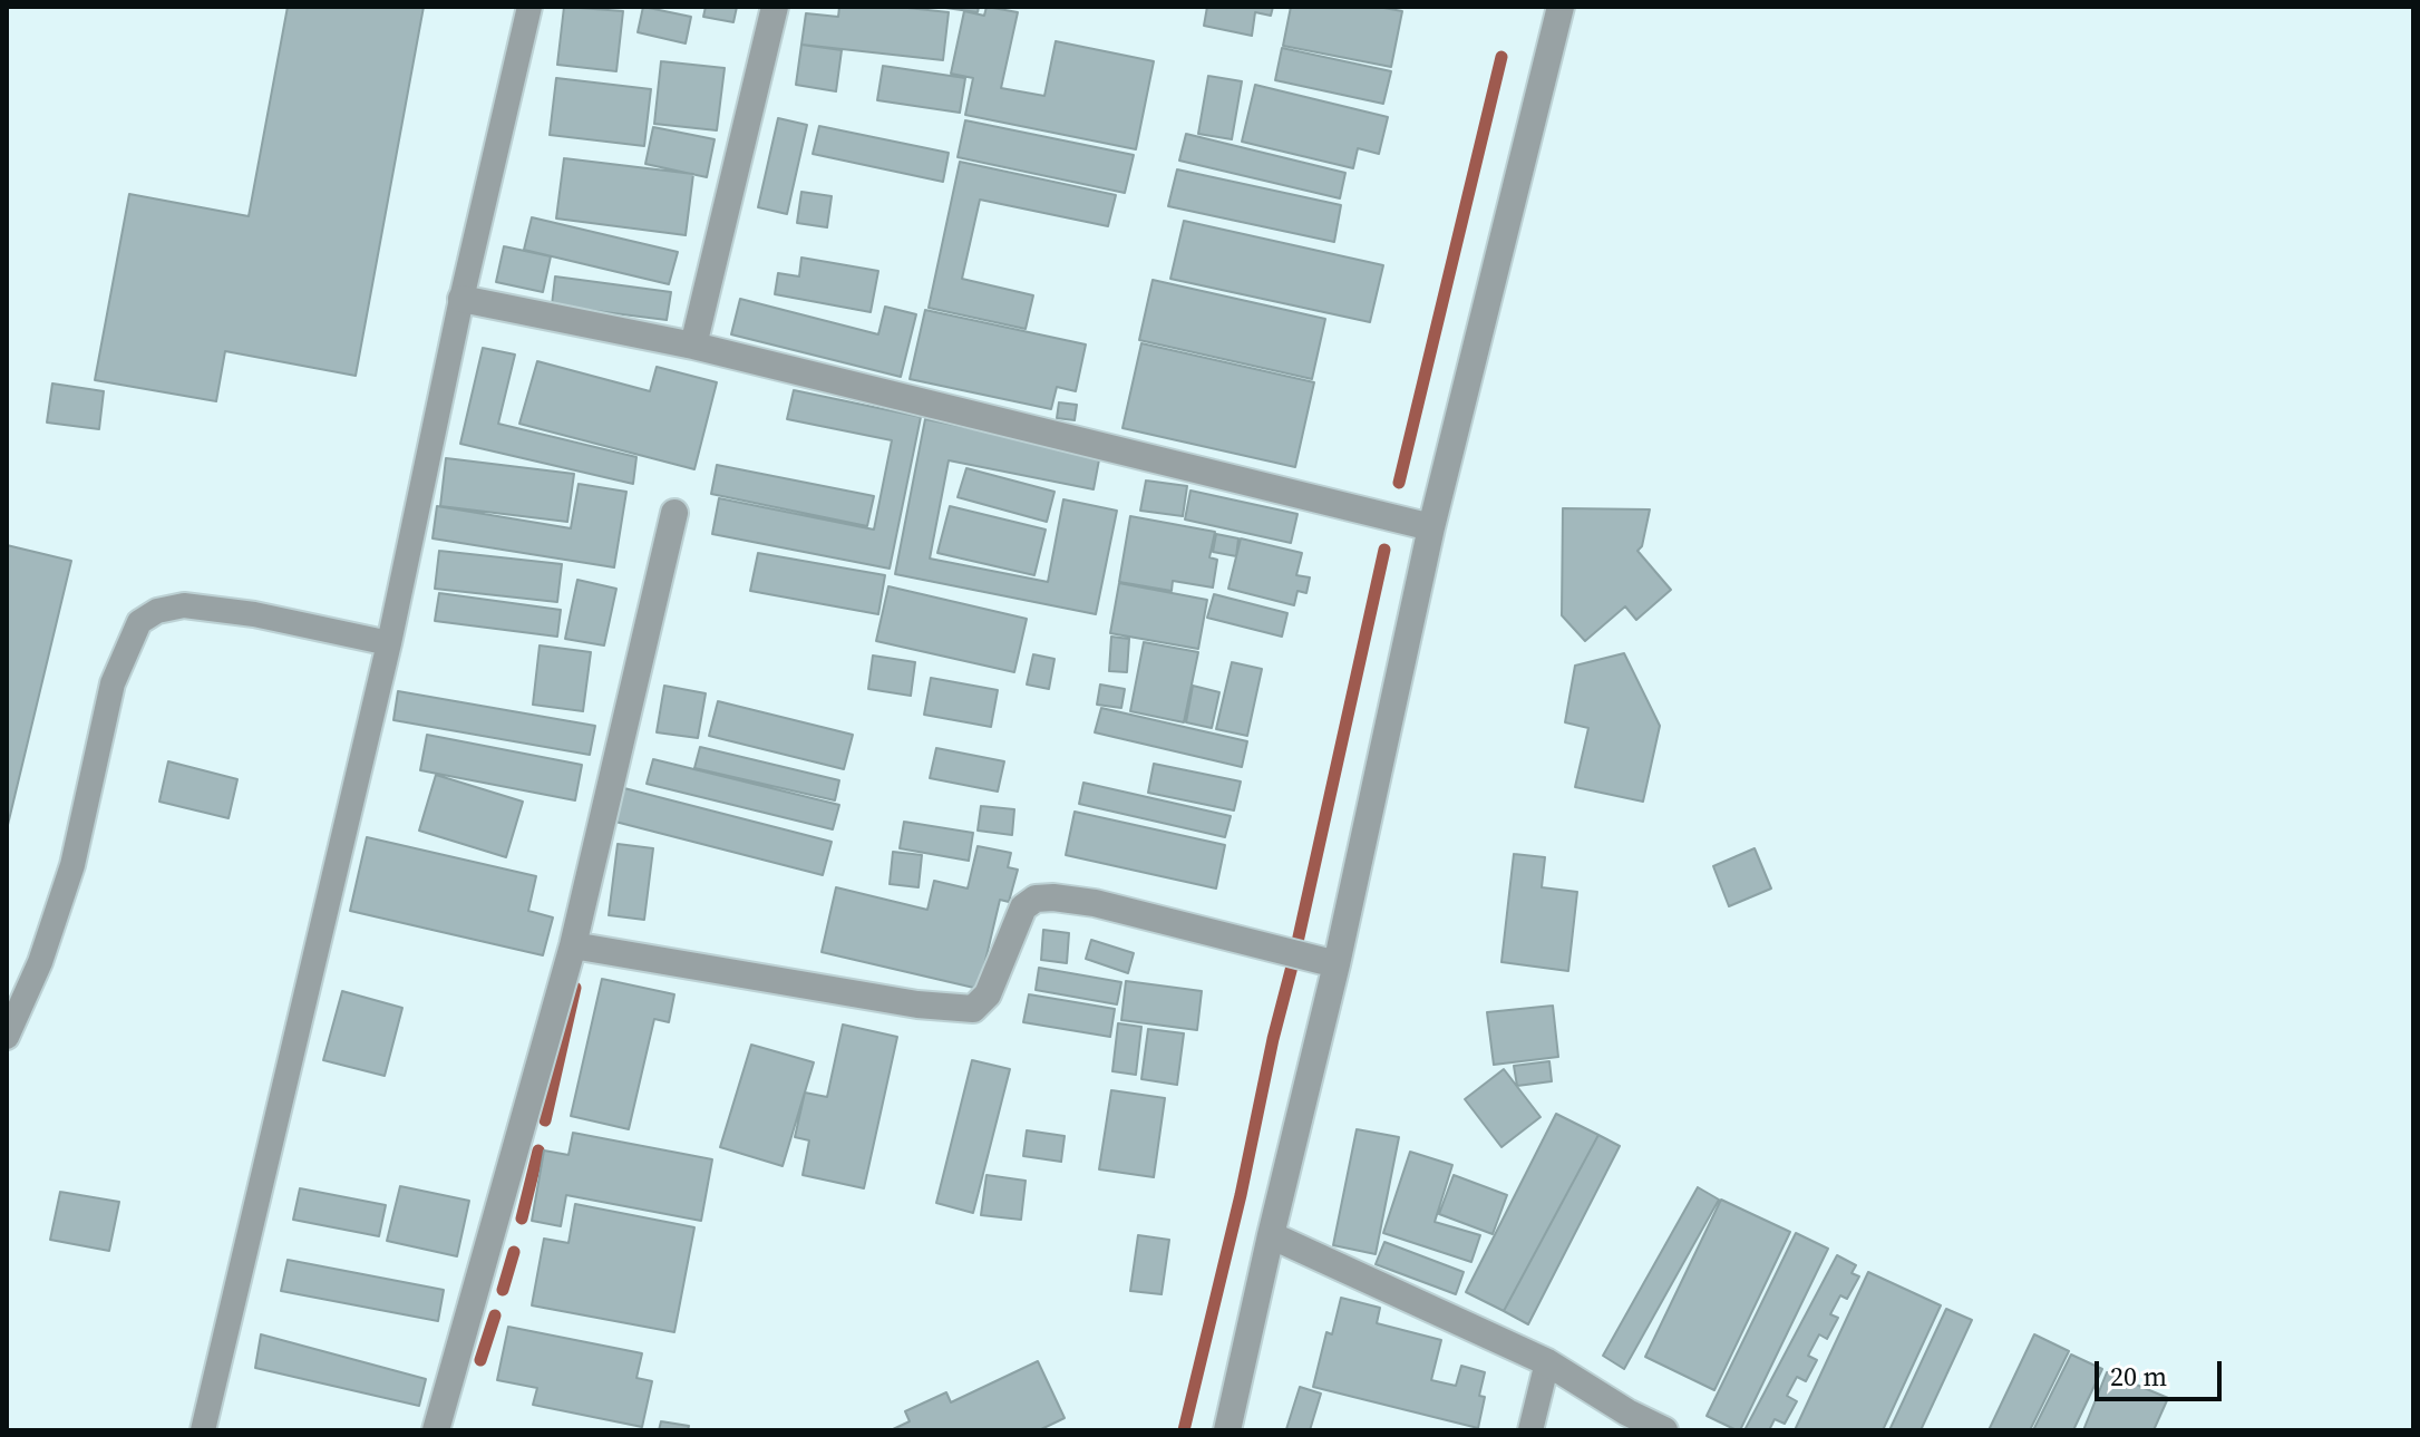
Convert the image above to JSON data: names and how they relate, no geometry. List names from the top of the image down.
{
  "scale_bar": "20 m"
}
